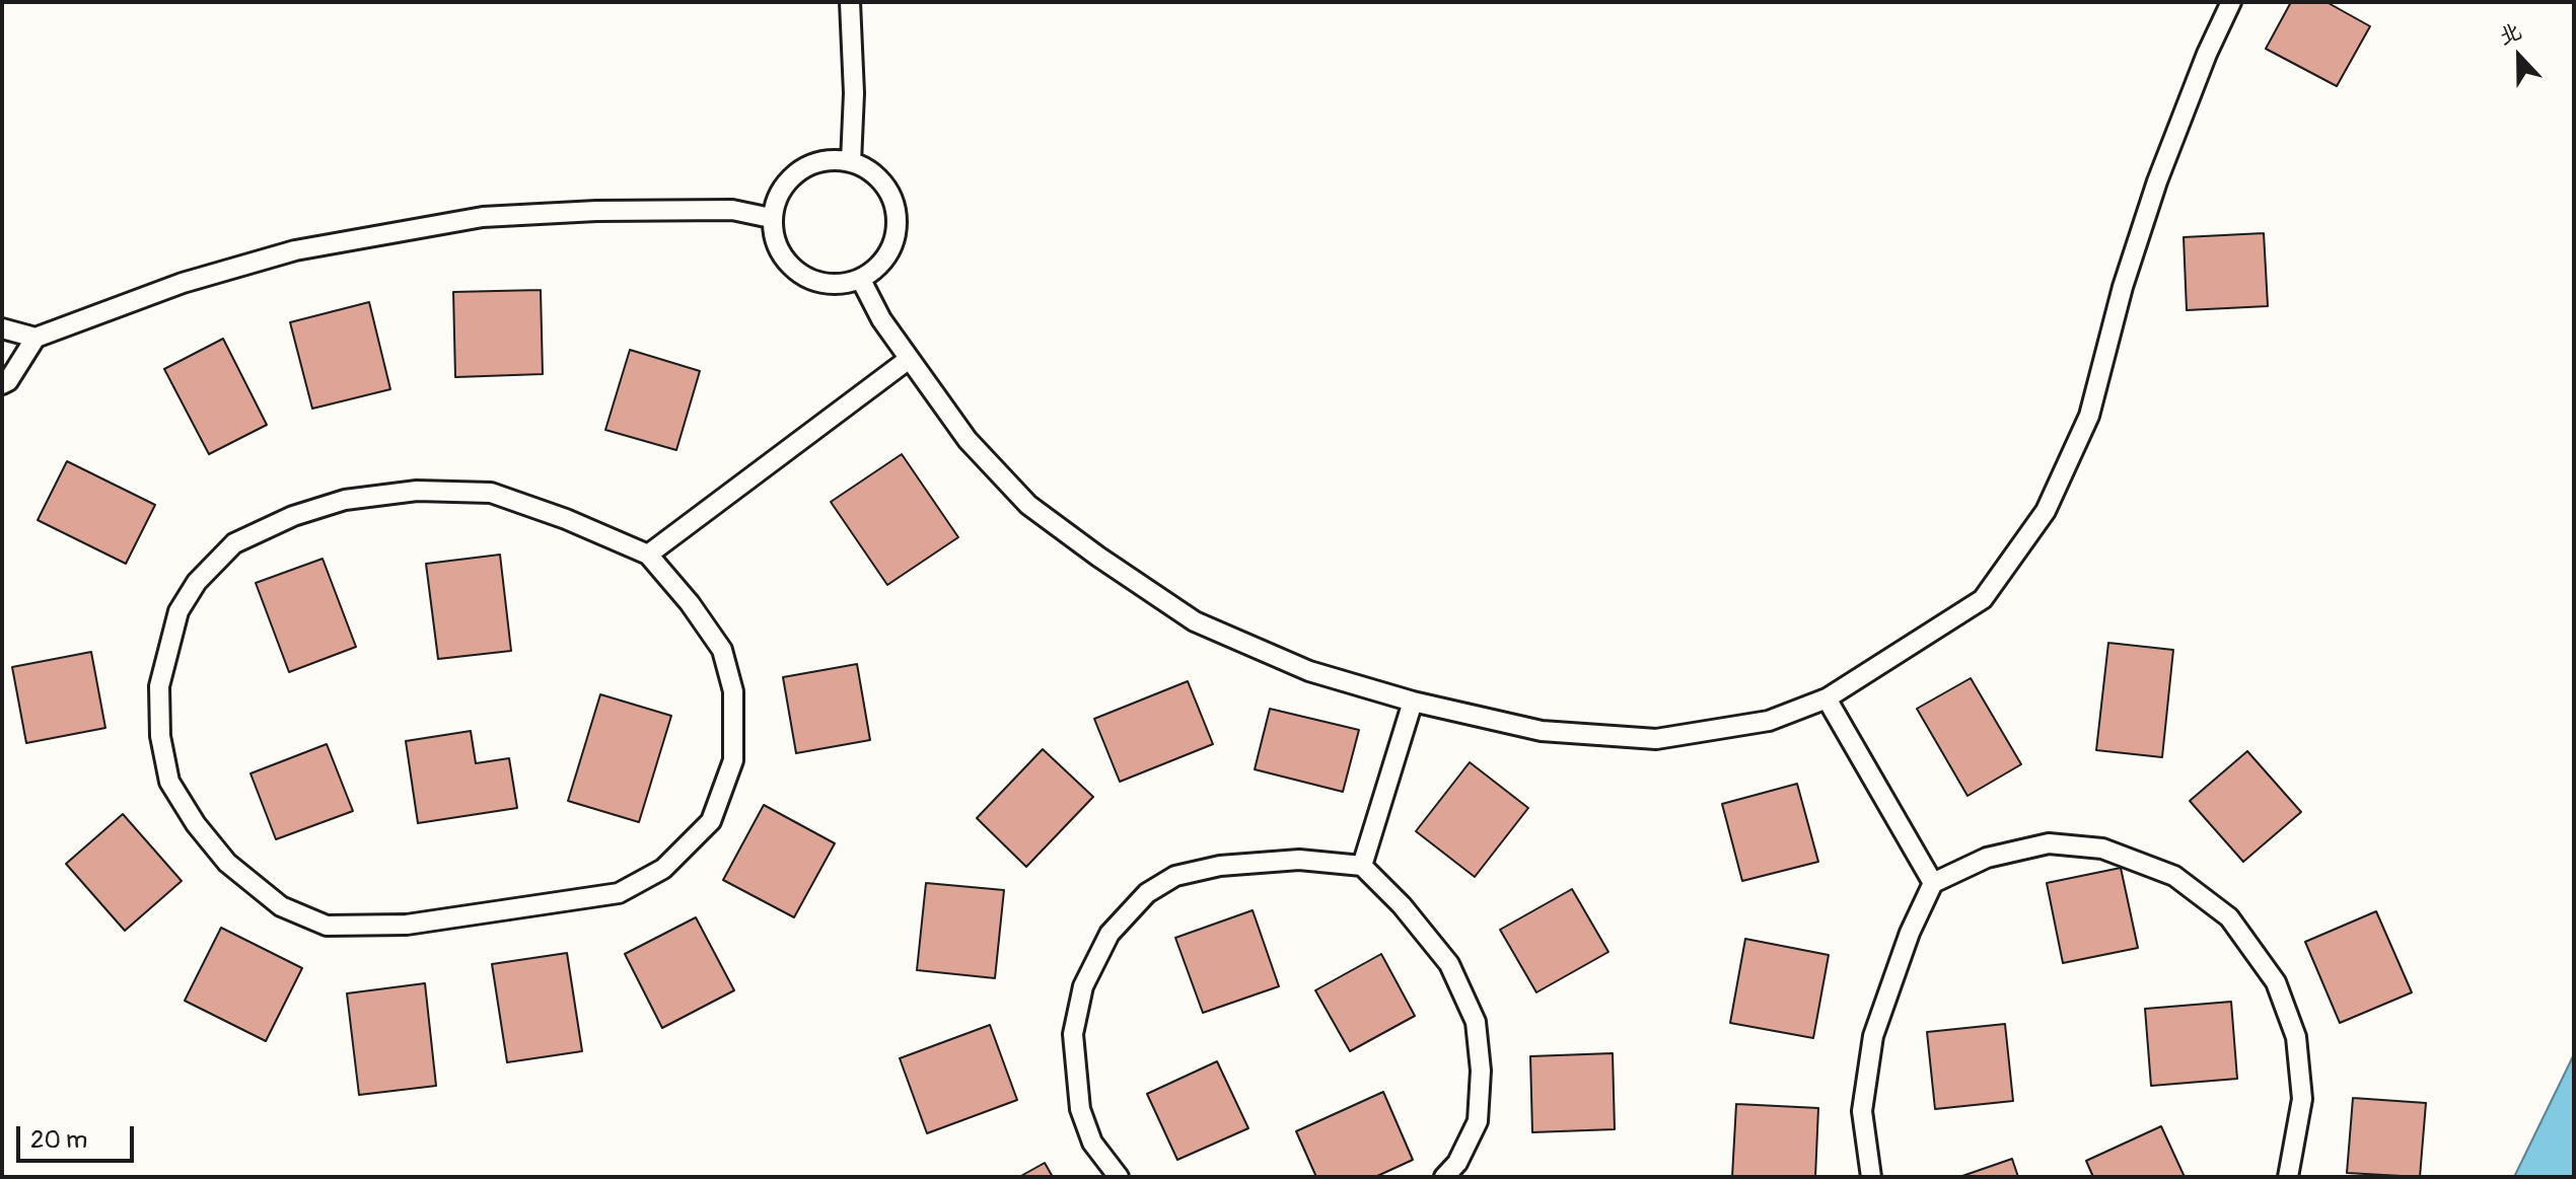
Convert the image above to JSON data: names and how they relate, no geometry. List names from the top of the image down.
{
  "scale_bar": "20 m",
  "north": "top"
}
